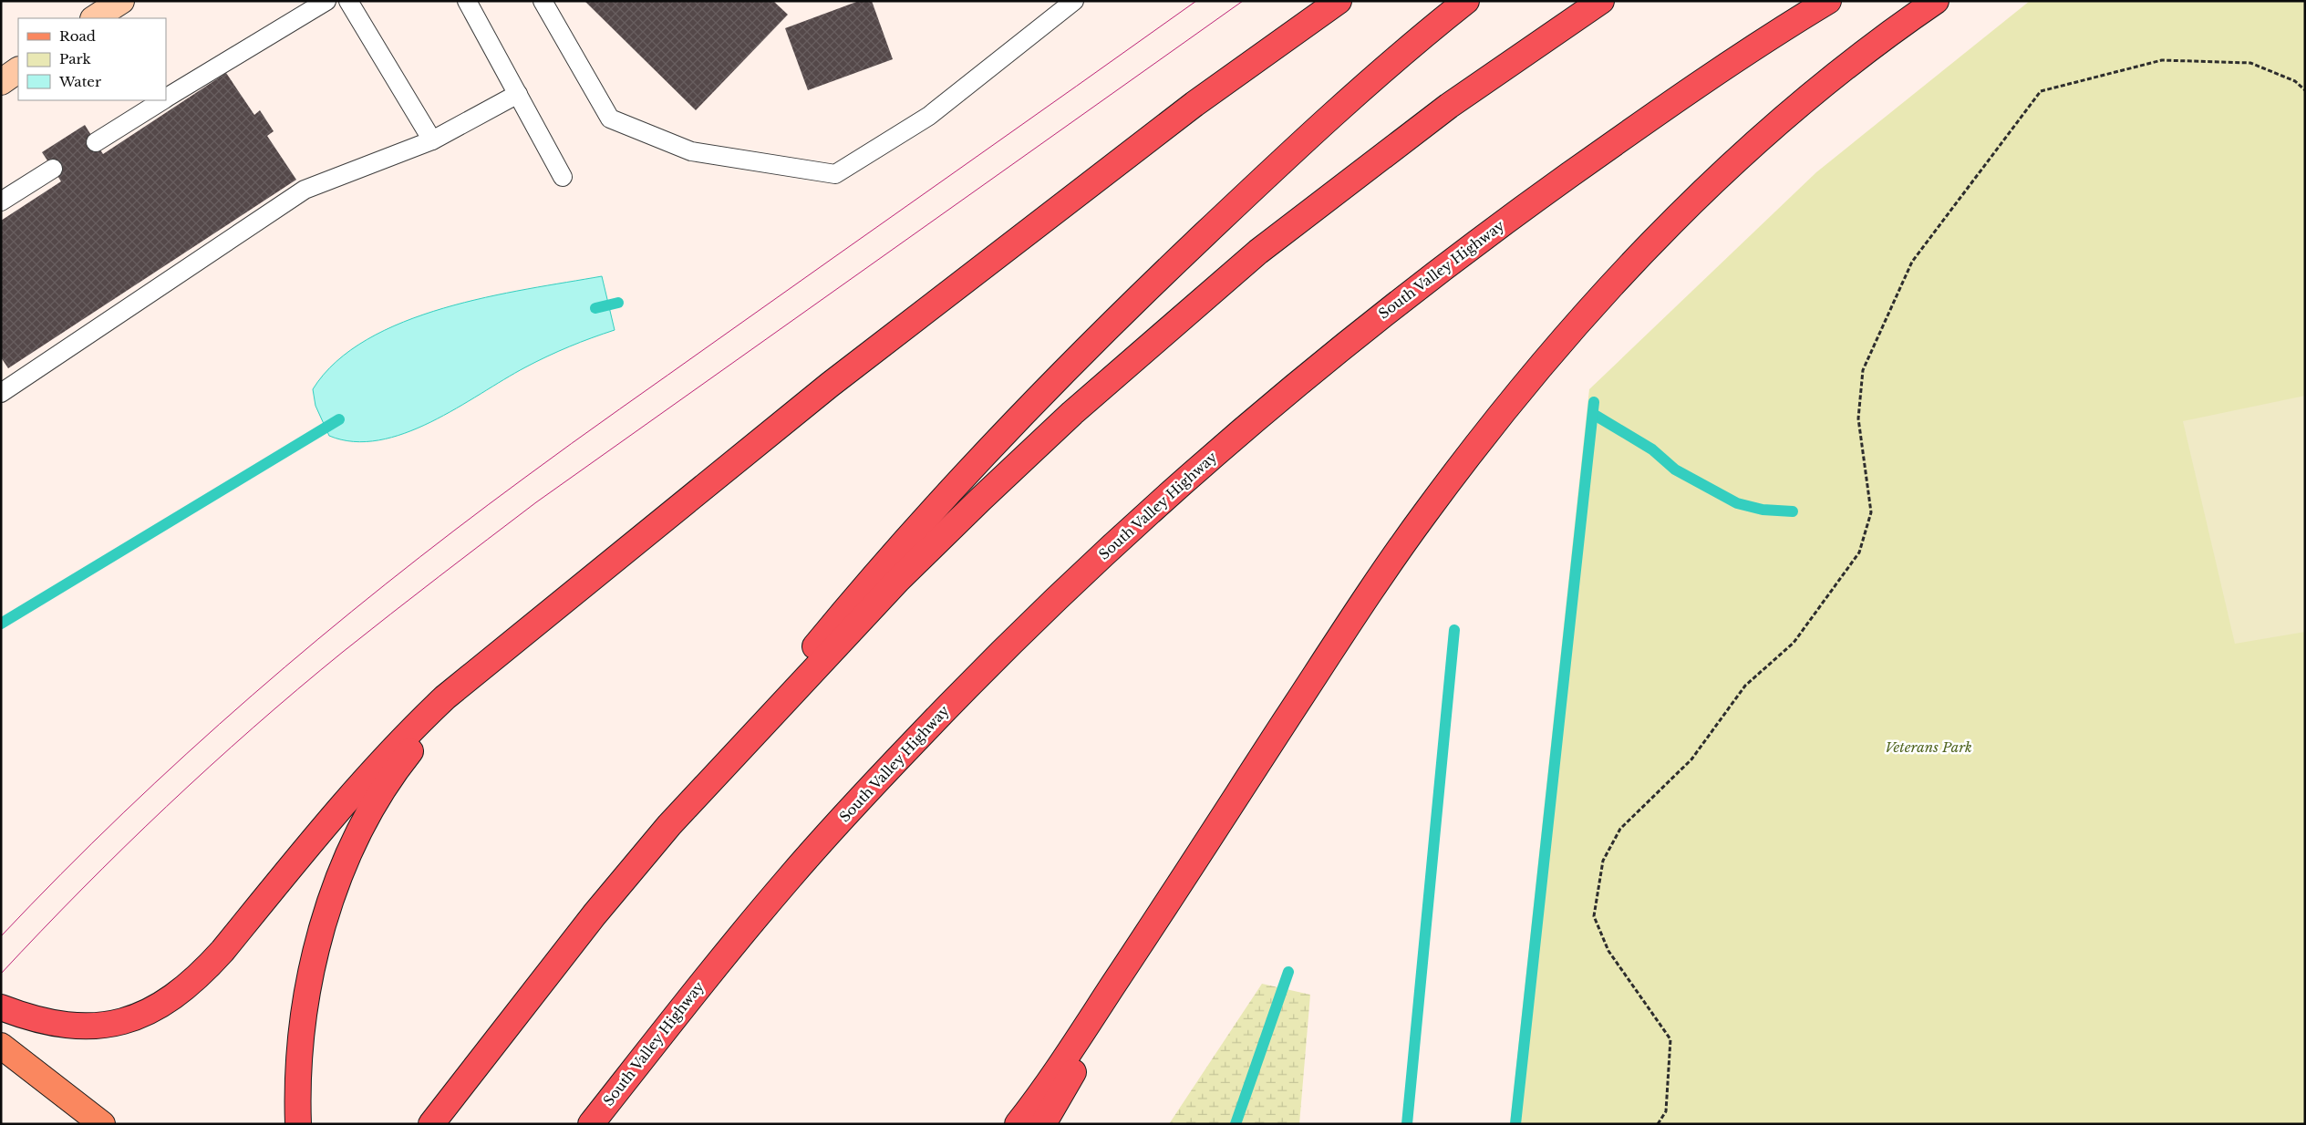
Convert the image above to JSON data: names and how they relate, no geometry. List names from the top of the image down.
{
  "streets": {
    "highway": ["South Valley Highway"]
  },
  "parks": ["Veterans Park"],
  "legend": ["Road", "Park", "Water"]
}
